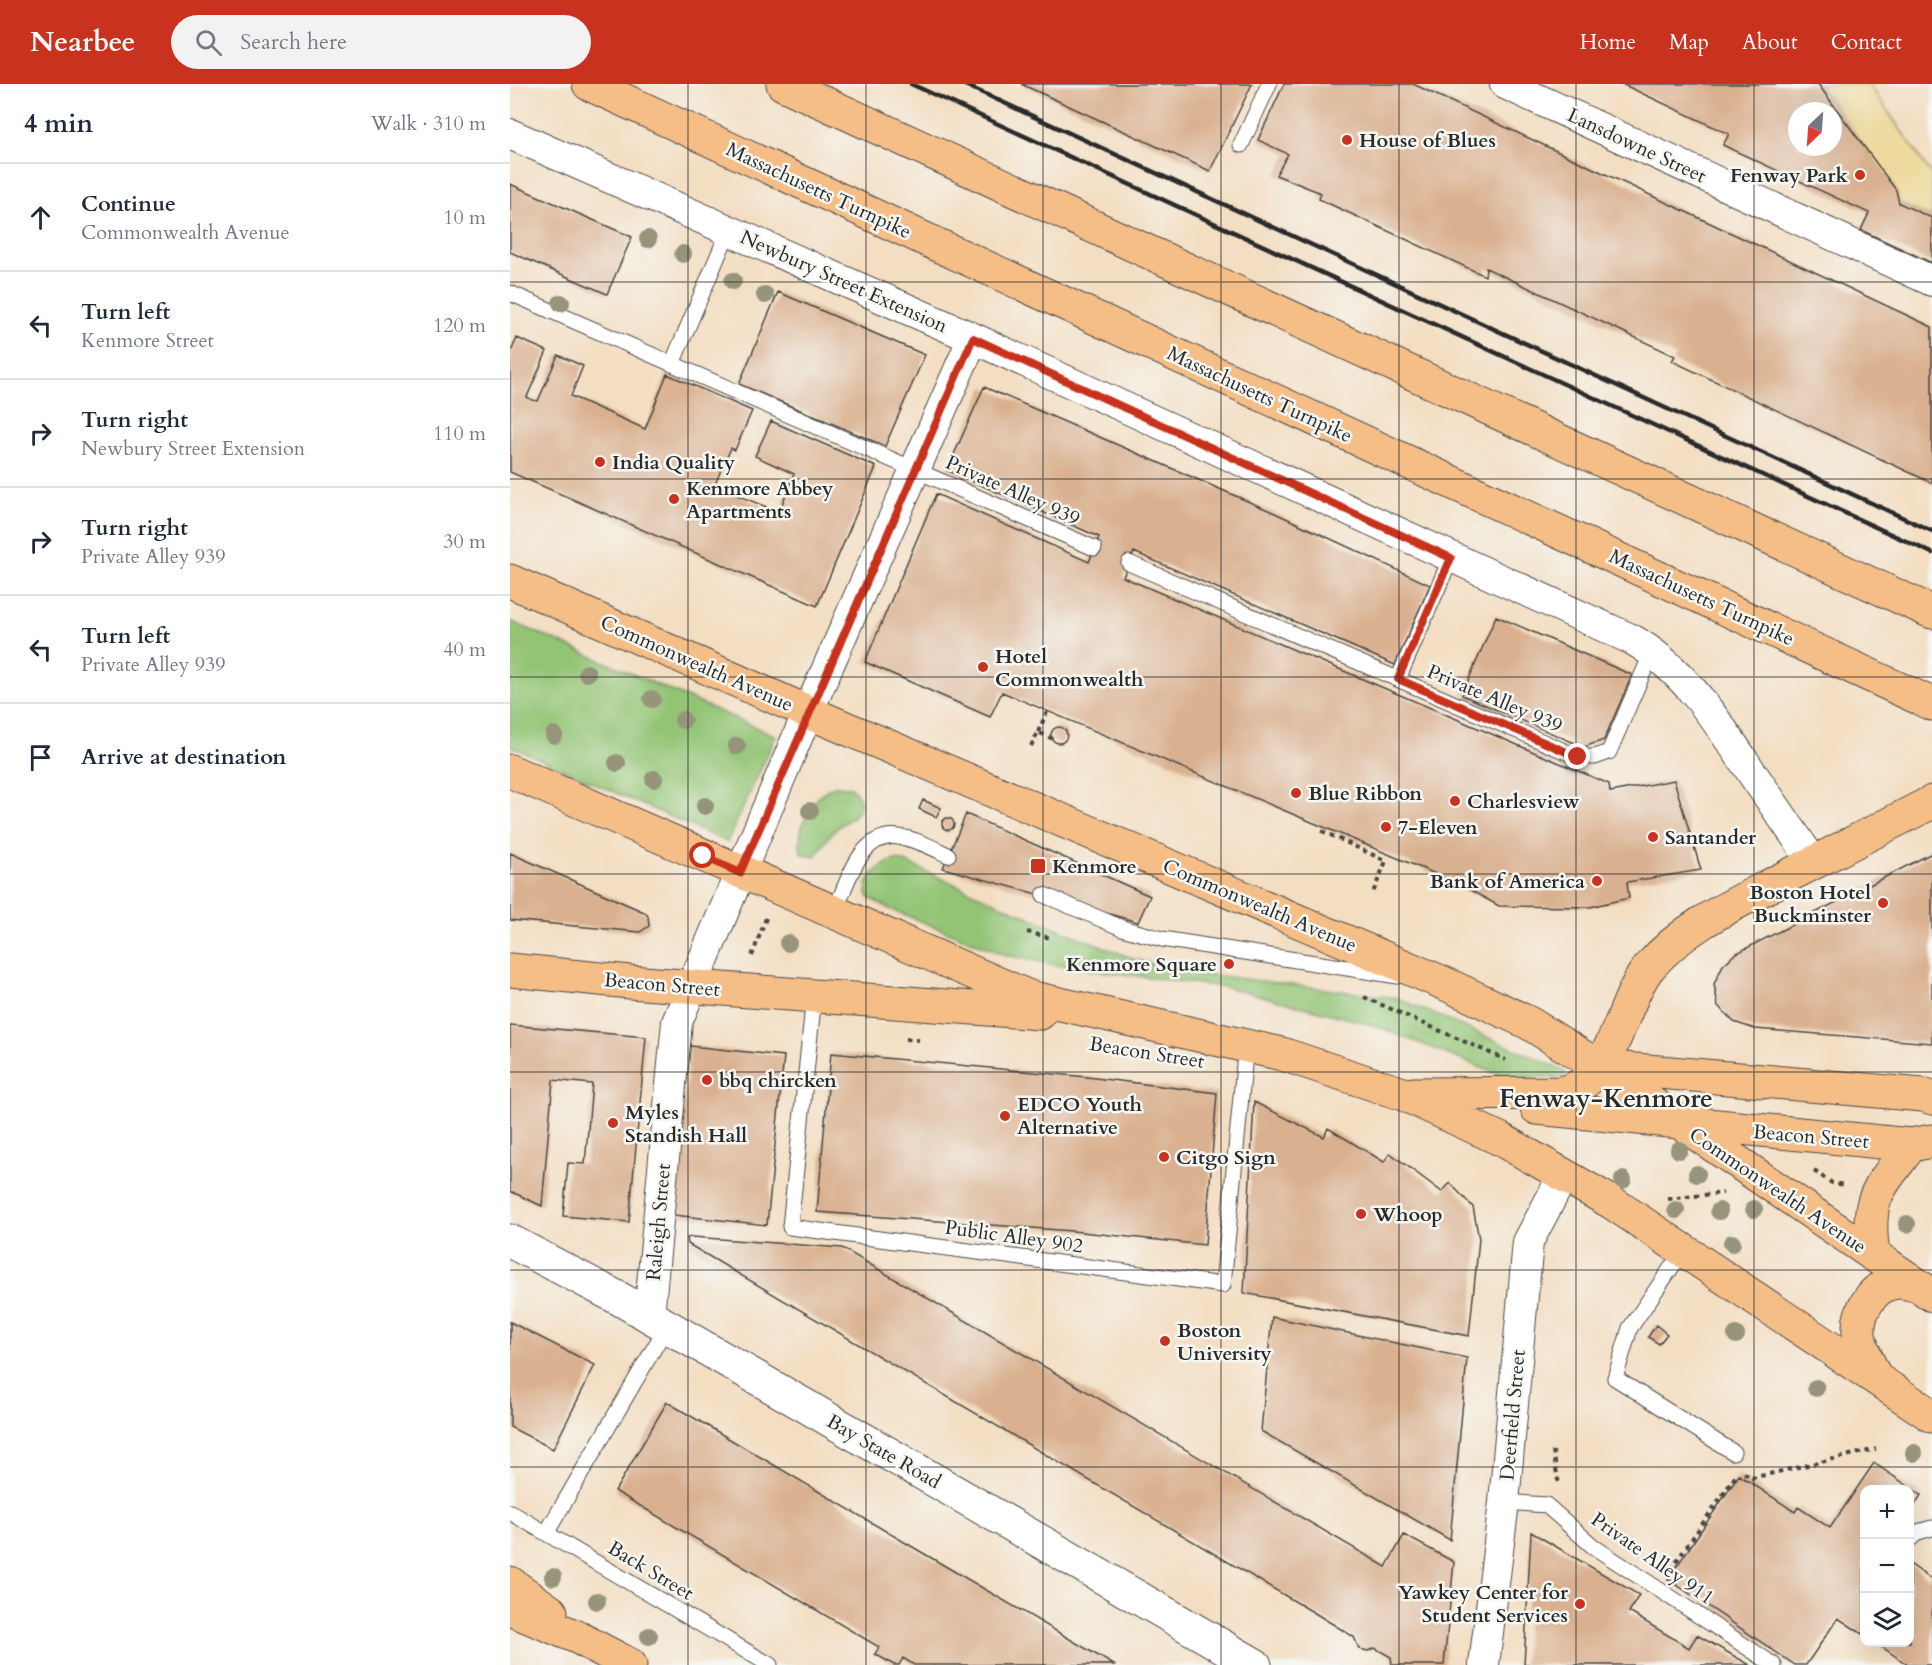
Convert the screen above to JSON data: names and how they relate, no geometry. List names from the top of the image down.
{
  "streets": {
    "main road": ["Massachusetts Turnpike", "Commonwealth Avenue", "Beacon Street"],
    "street": [
      "Lansdowne Street",
      "Newbury Street Extension",
      "Raleigh Street",
      "Deerfield Street",
      "Bay State Road"
    ],
    "lane": [
      "Private Alley 939",
      "Public Alley 902",
      "Private Alley 911",
      "Back Street"
    ]
  },
  "crossings": [
    ["Newbury Street Extension", "Private Alley 939"],
    ["Newbury Street Extension", "Raleigh Street"],
    ["Private Alley 939", "Raleigh Street"],
    ["Commonwealth Avenue", "Beacon Street"],
    ["Commonwealth Avenue", "Raleigh Street"],
    ["Beacon Street", "Raleigh Street"],
    ["Beacon Street", "Public Alley 902"],
    ["Raleigh Street", "Bay State Road"],
    ["Raleigh Street", "Back Street"],
    ["Deerfield Street", "Private Alley 911"]
  ],
  "districts": ["Fenway-Kenmore"],
  "places": {
    "other": [
      "House of Blues",
      "Fenway Park",
      "India Quality",
      "Kenmore Abbey Apartments",
      "Hotel Commonwealth",
      "Blue Ribbon",
      "Charlesview",
      "7-Eleven",
      "Santander",
      "Bank of America",
      "Boston Hotel Buckminster",
      "Kenmore Square",
      "bbq chircken",
      "EDCO Youth Alternative",
      "Myles Standish Hall",
      "Citgo Sign",
      "Whoop",
      "Boston University",
      "Yawkey Center for Student Services"
    ],
    "transit": ["Kenmore"]
  },
  "north": "bottom left",
  "page": {
    "header": "Nearbee",
    "search": "Search here",
    "nav": [
      "Home",
      "Map",
      "About",
      "Contact"
    ],
    "heading": ["4 min", "Walk · 310 m"],
    "list": [
      ["Continue", "Commonwealth Avenue", "10 m"],
      ["Turn left", "Kenmore Street", "120 m"],
      ["Turn right", "Newbury Street Extension", "110 m"],
      ["Turn right", "Private Alley 939", "30 m"],
      ["Turn left", "Private Alley 939", "40 m"],
      "Arrive at destination"
    ],
    "map_buttons": ["+", "−"]
  }
}
